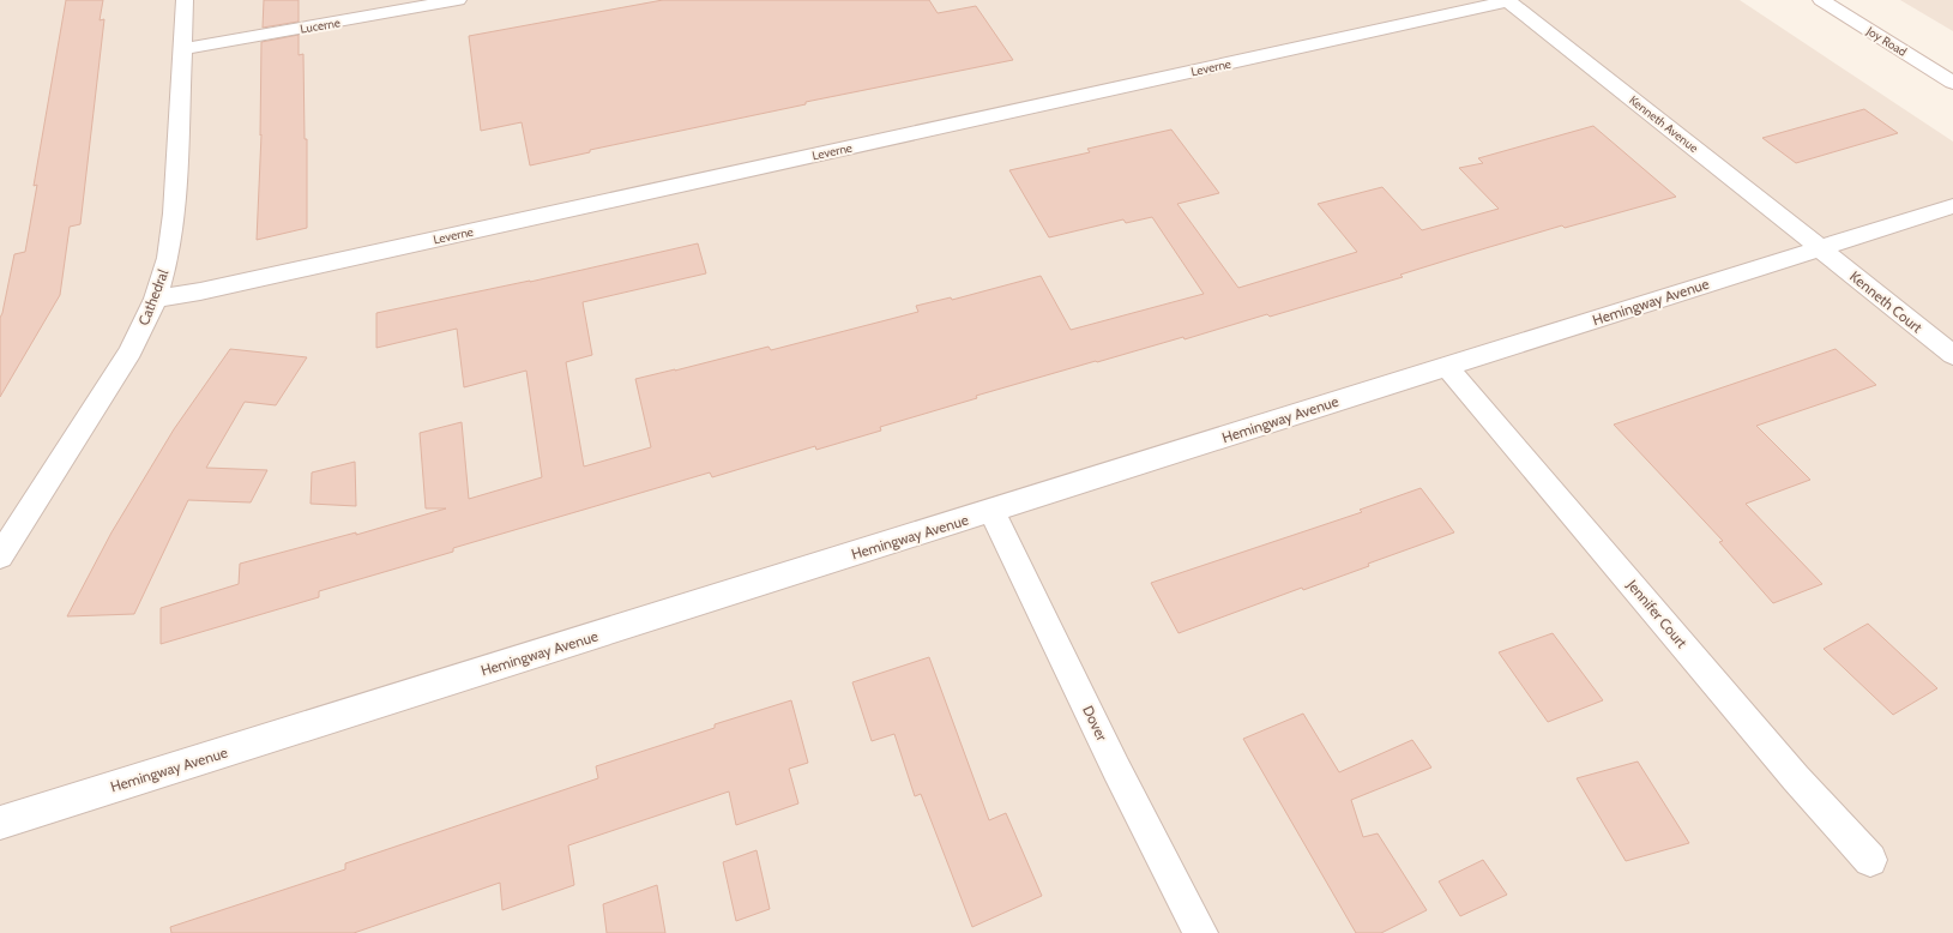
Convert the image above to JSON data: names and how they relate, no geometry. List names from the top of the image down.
{
  "streets": {
    "street": [
      "Lucerne",
      "Joy Road",
      "Leverne",
      "Kenneth Avenue",
      "Cathedral",
      "Hemingway Avenue",
      "Kenneth Court",
      "Jennifer Court",
      "Dover"
    ]
  },
  "crossings": [
    ["Lucerne", "Cathedral"],
    ["Leverne", "Kenneth Avenue"],
    ["Leverne", "Cathedral"],
    ["Kenneth Avenue", "Hemingway Avenue"],
    ["Kenneth Avenue", "Kenneth Court"],
    ["Hemingway Avenue", "Kenneth Court"],
    ["Hemingway Avenue", "Jennifer Court"],
    ["Hemingway Avenue", "Dover"]
  ]
}
